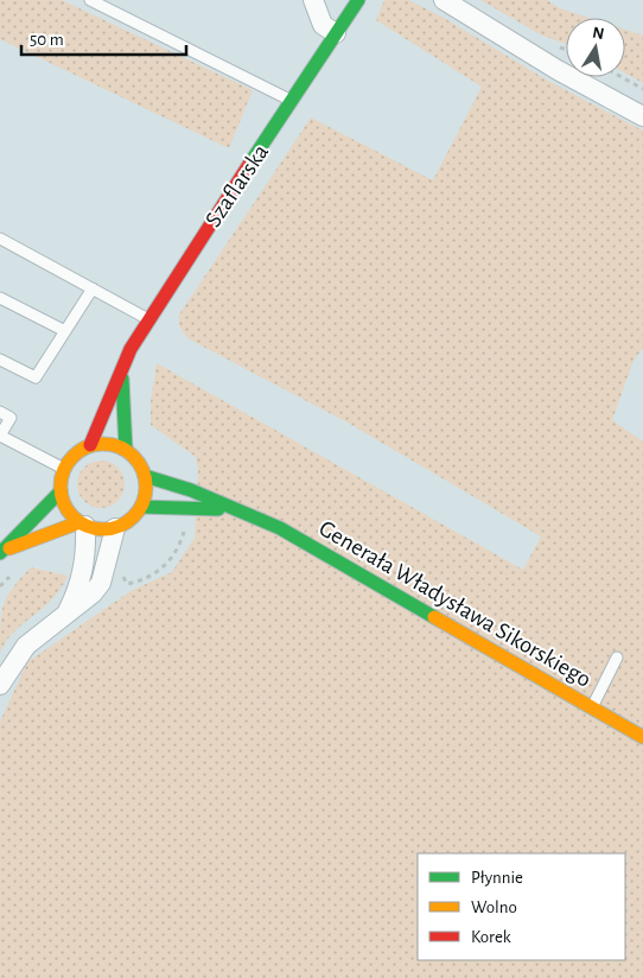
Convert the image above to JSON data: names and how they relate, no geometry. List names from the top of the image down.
{
  "streets": {
    "street": ["Szaflarska", "Generała Władysława Sikorskiego"]
  },
  "crossings": [
    ["Szaflarska", "Generała Władysława Sikorskiego"]
  ],
  "legend": ["Płynnie", "Wolno", "Korek"],
  "scale_bar": "50 m",
  "north": "top"
}
